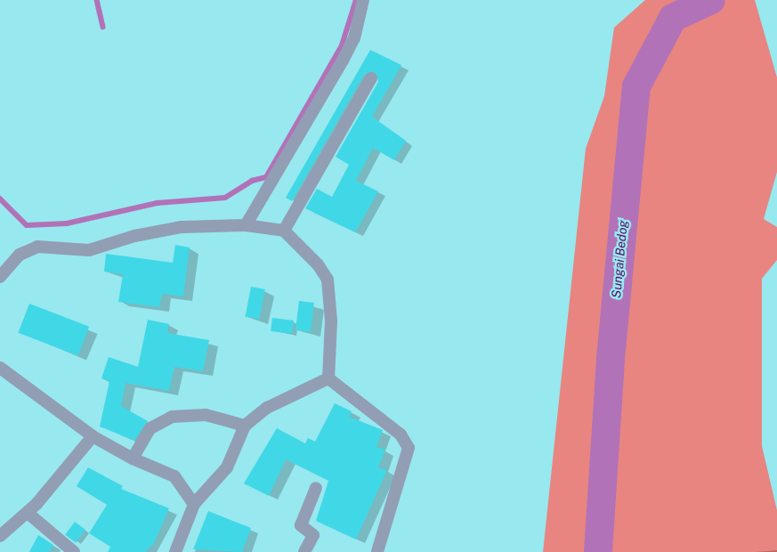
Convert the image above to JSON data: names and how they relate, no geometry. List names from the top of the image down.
{
  "water": ["Sungai Bedog"]
}
